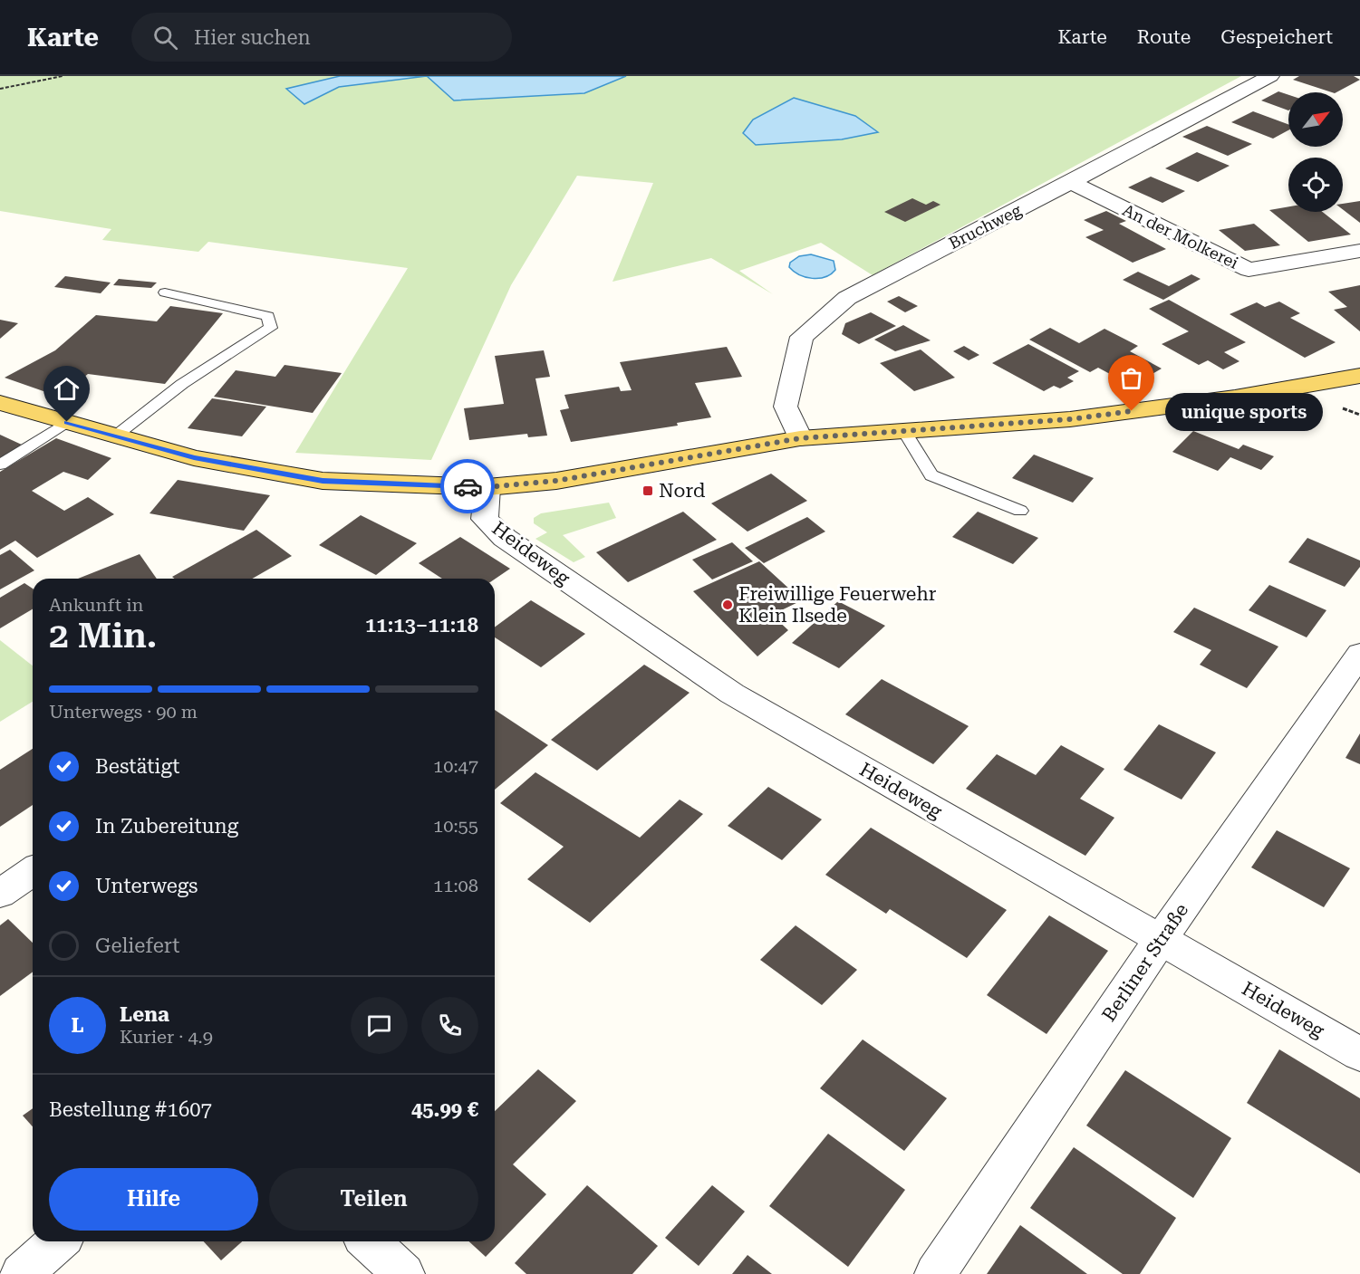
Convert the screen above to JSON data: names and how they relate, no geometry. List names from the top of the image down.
{
  "streets": {
    "street": [
      "Bruchweg",
      "An der Molkerei",
      "Heideweg",
      "Berliner Straße"
    ]
  },
  "crossings": [
    ["Bruchweg", "An der Molkerei"],
    ["Heideweg", "Berliner Straße"]
  ],
  "places": {
    "other": ["unique sports", "Freiwillige Feuerwehr Klein Ilsede"],
    "transit": ["Nord"]
  },
  "north": "top right",
  "page": {
    "header": "Karte",
    "search": "Hier suchen",
    "nav": ["Karte", "Route", "Gespeichert"],
    "bubble": "unique sports",
    "heading": ["2 Min.", "Ankunft in", "11:13–11:18"],
    "panel": [
      "Lena",
      "Kurier · 4.9",
      "Bestellung #1607",
      "45.99 €"
    ],
    "bar": "Unterwegs · 90 m",
    "list": [
      ["Bestätigt", "10:47"],
      ["In Zubereitung", "10:55"],
      ["Unterwegs", "11:08"],
      "Geliefert"
    ],
    "round": "L",
    "buttons": ["Hilfe", "Teilen"]
  }
}
